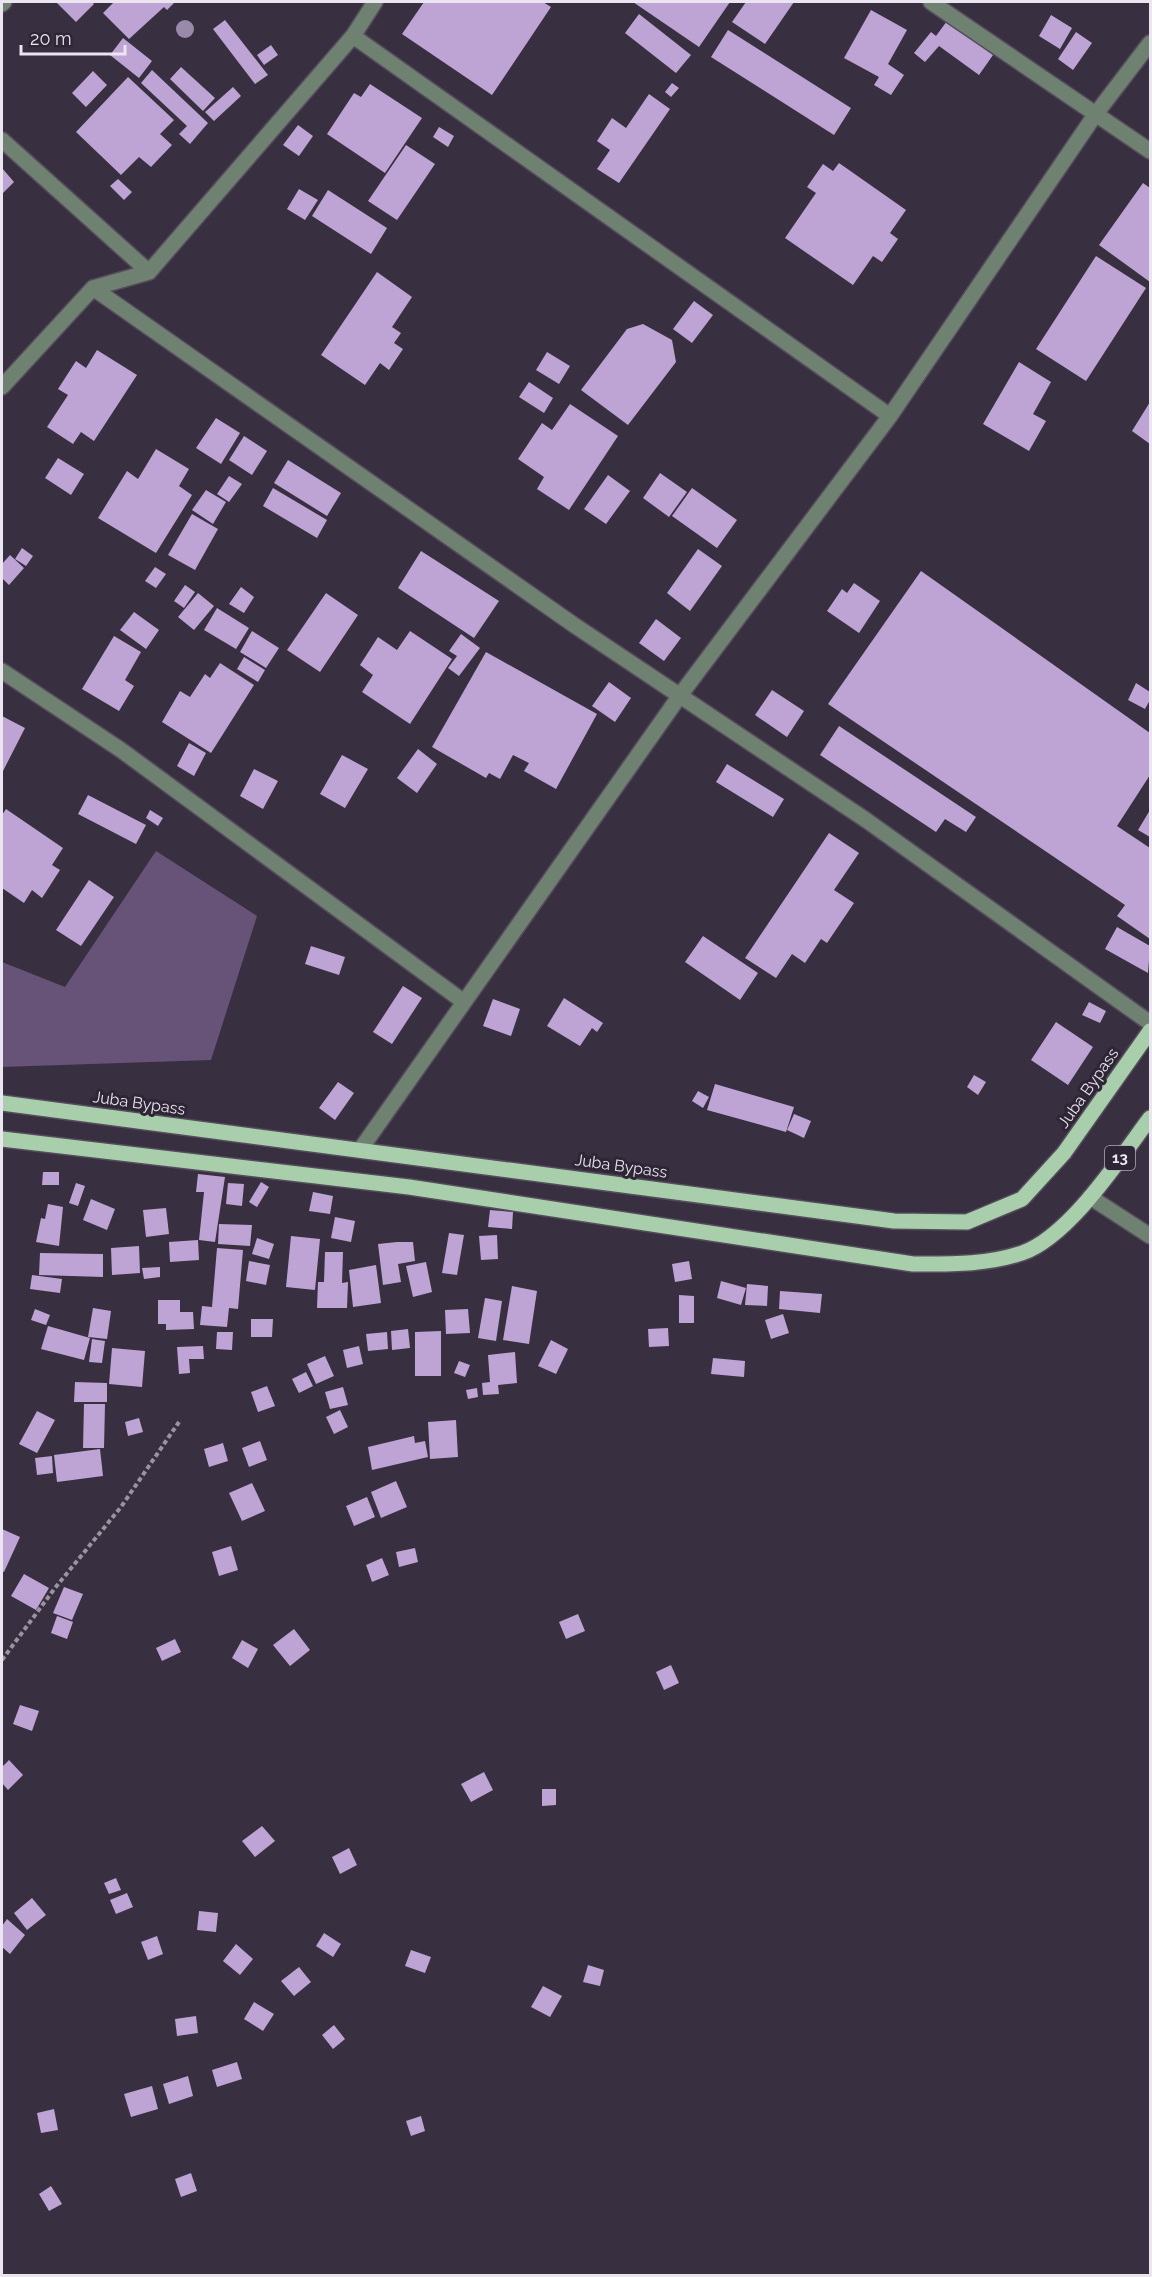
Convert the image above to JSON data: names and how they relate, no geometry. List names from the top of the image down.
{
  "streets": {
    "main road": ["Juba Bypass", "13"]
  },
  "scale_bar": "20 m"
}
